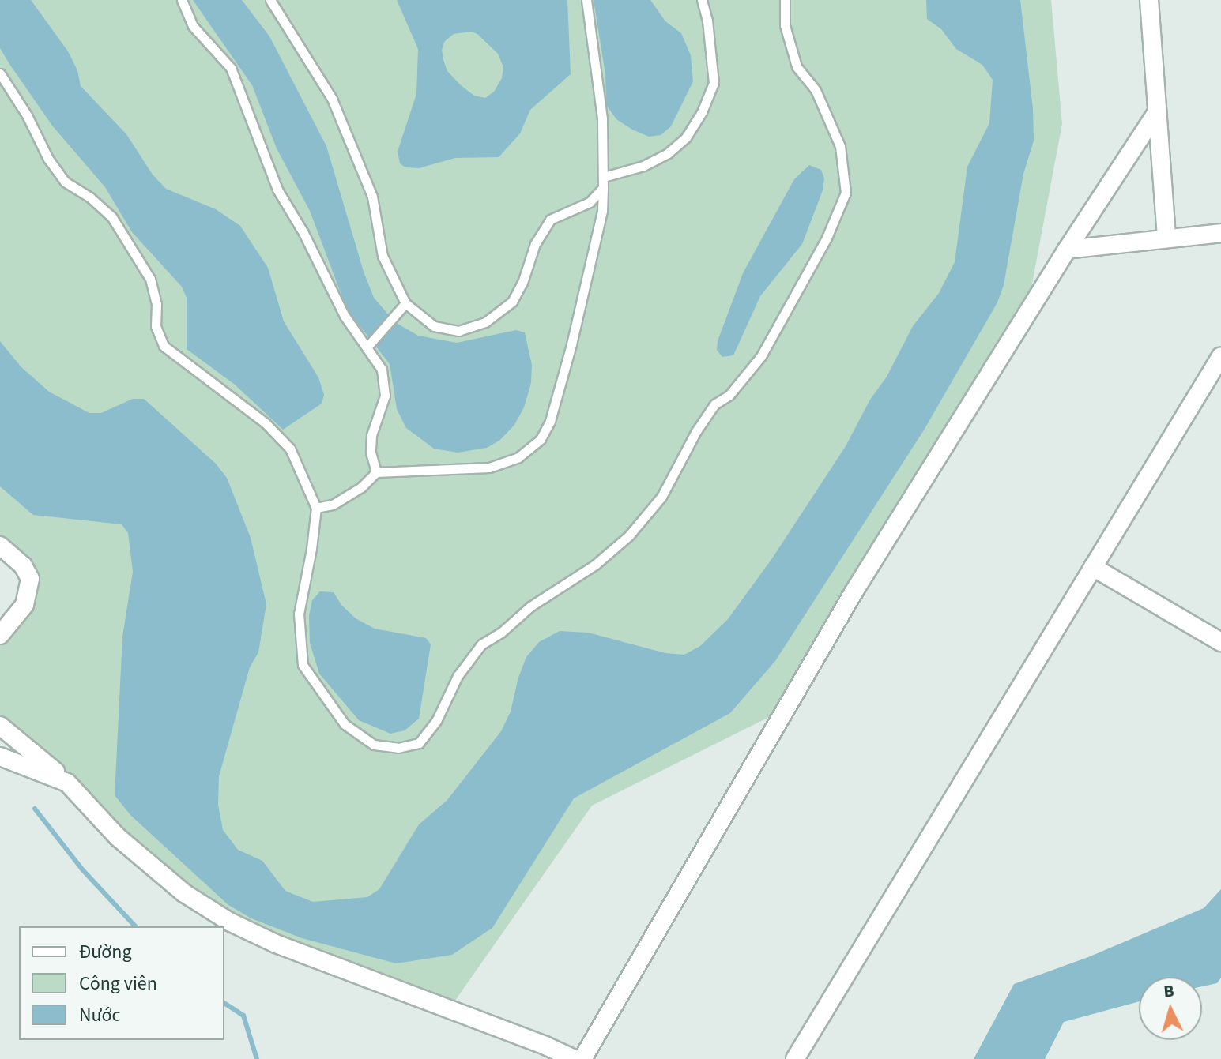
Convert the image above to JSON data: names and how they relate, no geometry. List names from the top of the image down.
{
  "legend": ["Đường", "Công viên", "Nước"],
  "north": "top"
}
